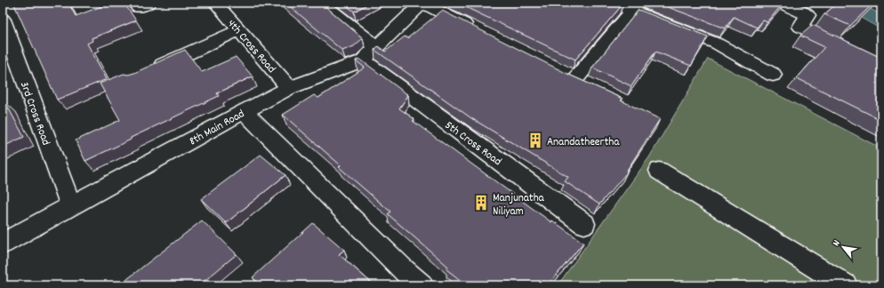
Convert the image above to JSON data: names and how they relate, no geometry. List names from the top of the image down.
{
  "streets": {
    "street": [
      "4th Cross Road",
      "3rd Cross Road",
      "8th Main Road",
      "5th Cross Road"
    ]
  },
  "crossings": [
    ["4th Cross Road", "8th Main Road"],
    ["3rd Cross Road", "8th Main Road"],
    ["8th Main Road", "5th Cross Road"]
  ],
  "places": {
    "building": ["Anandatheertha", "Manjunatha Niliyam"]
  },
  "north": "top left"
}
